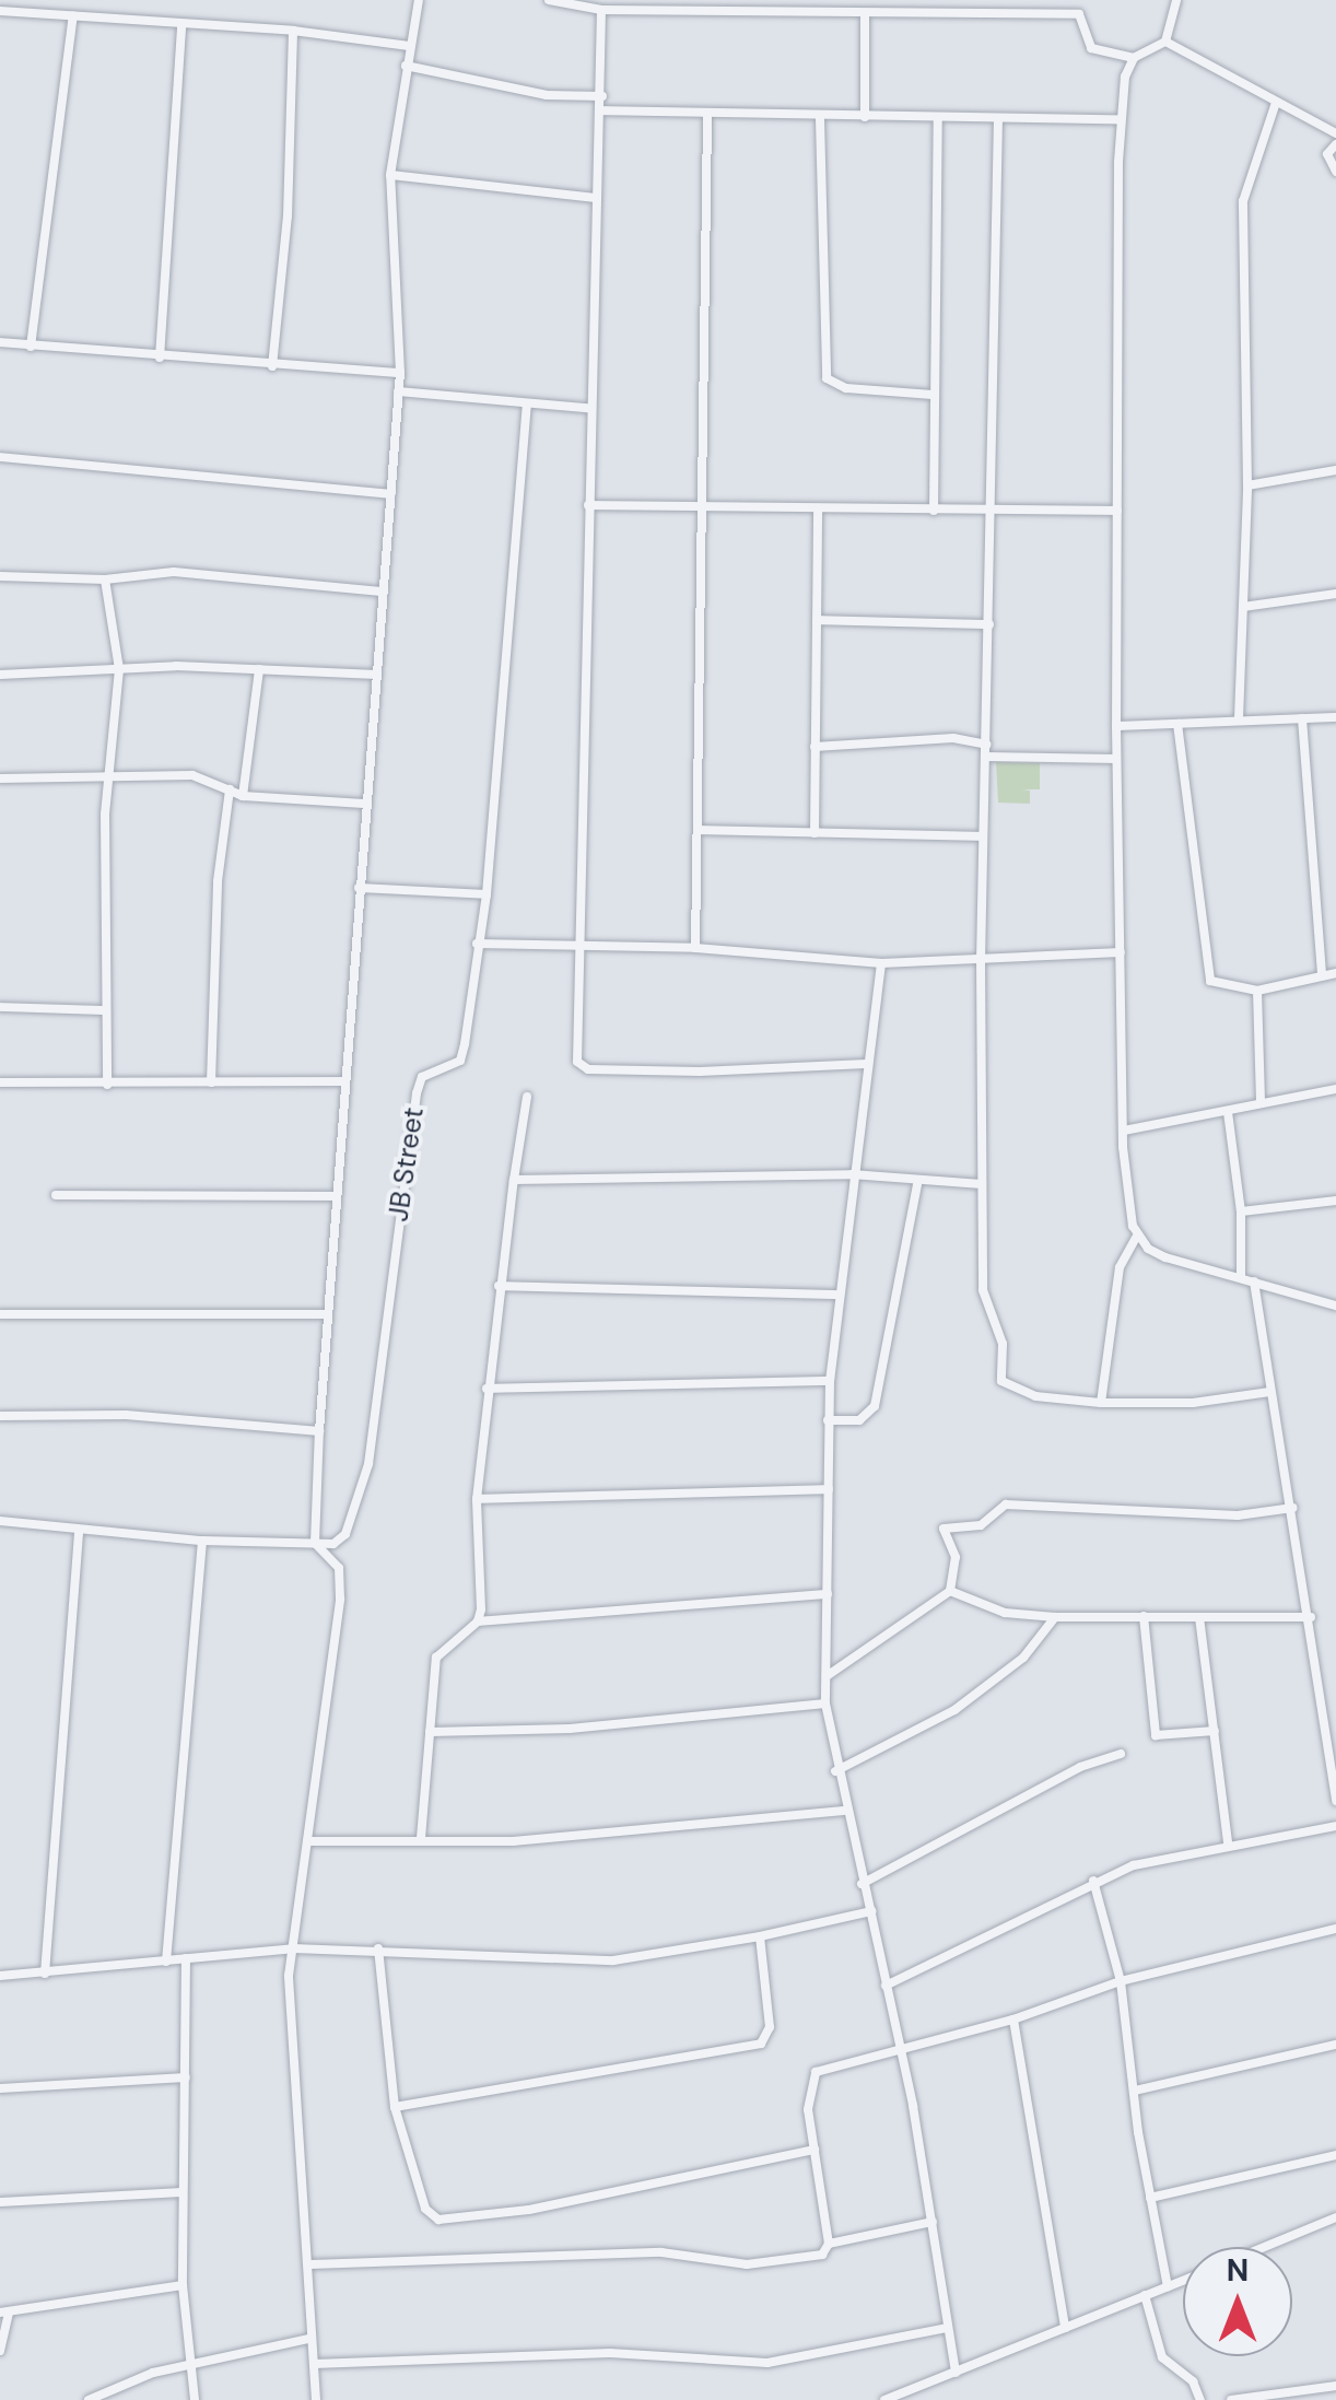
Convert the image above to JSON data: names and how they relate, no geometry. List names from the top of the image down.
{
  "streets": {
    "street": ["JB Street"]
  },
  "north": "top"
}
